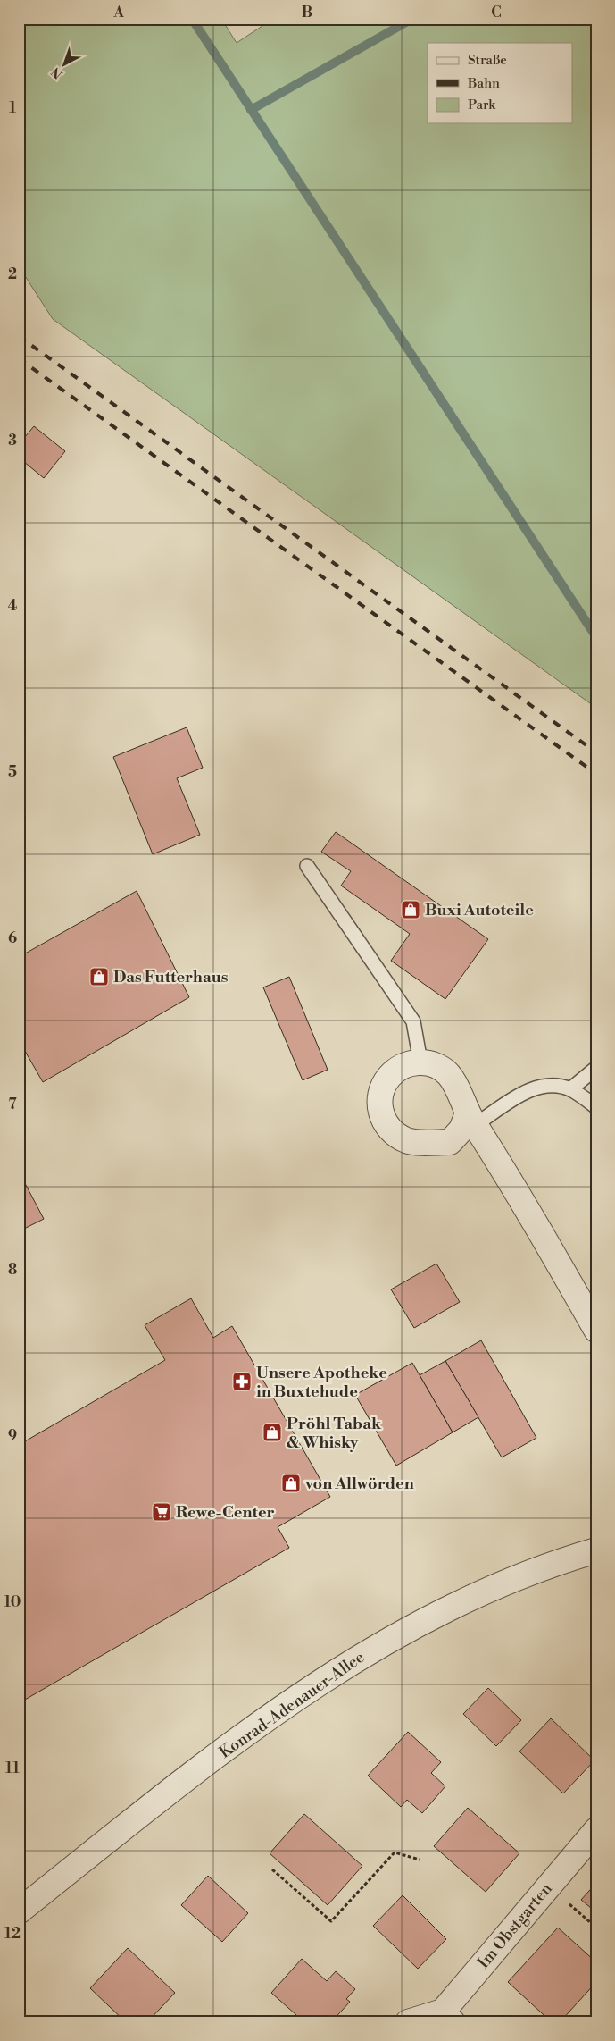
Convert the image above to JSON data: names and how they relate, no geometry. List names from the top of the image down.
{
  "streets": {
    "street": ["Konrad-Adenauer-Allee", "Im Obstgarten"]
  },
  "places": {
    "shop": [
      "Buxi Autoteile",
      "Das Futterhaus",
      "Pröhl Tabak & Whisky",
      "von Allwörden"
    ],
    "pharmacy": ["Unsere Apotheke in Buxtehude"],
    "supermarket": ["Rewe-Center"]
  },
  "legend": ["Straße", "Bahn", "Park"],
  "north": "bottom left",
  "grid": {
    "columns": ["A", "B", "C"],
    "rows": [
      "1",
      "2",
      "3",
      "4",
      "5",
      "6",
      "7",
      "8",
      "9",
      "10",
      "11",
      "12"
    ]
  }
}
